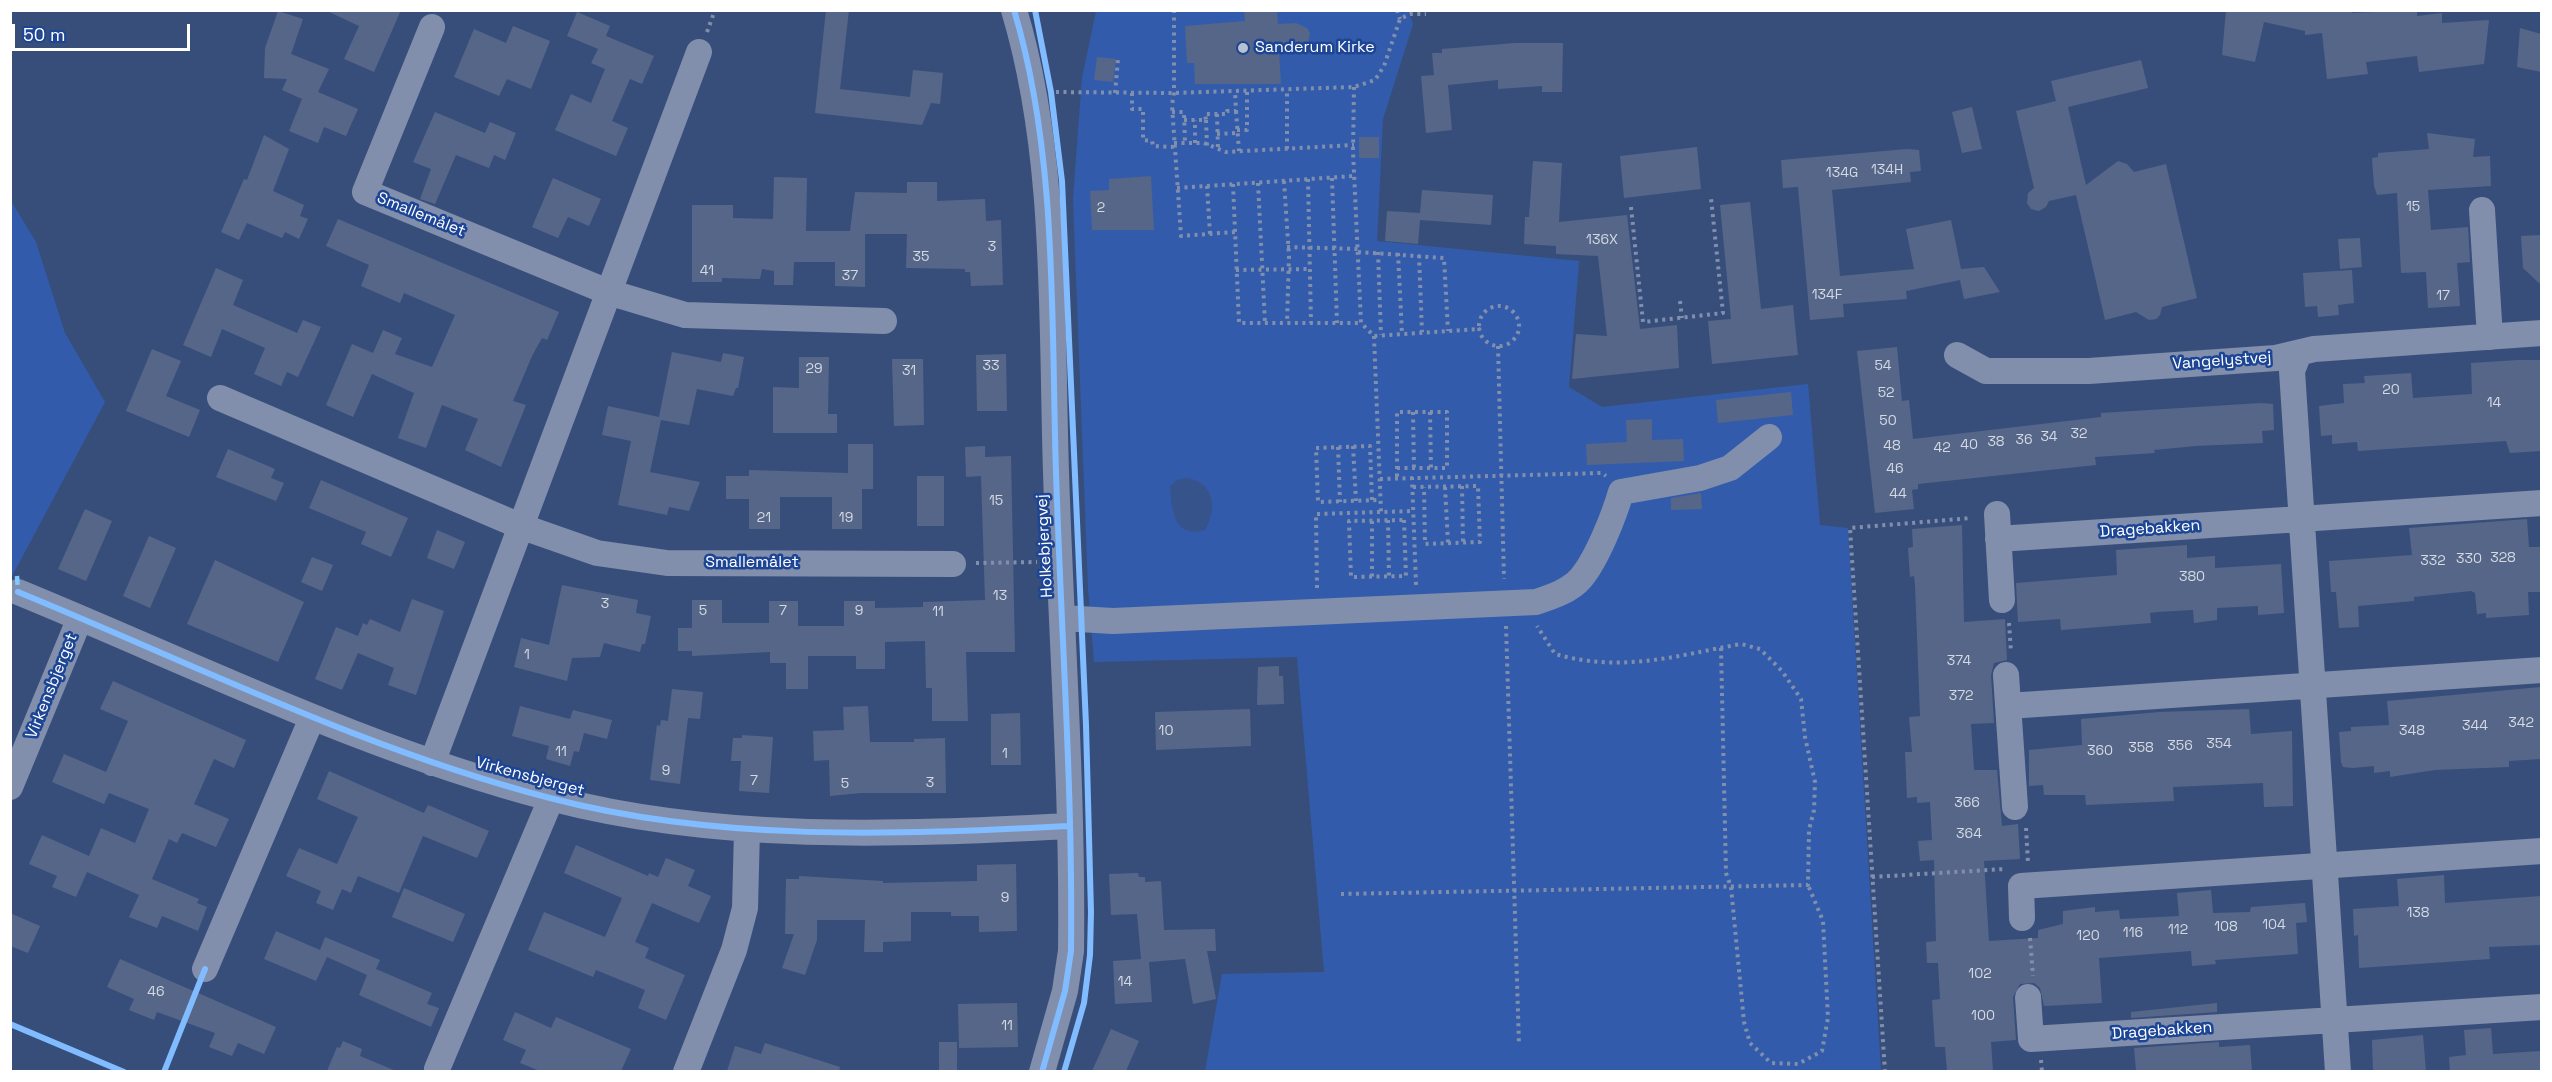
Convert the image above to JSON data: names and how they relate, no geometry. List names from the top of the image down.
{
  "streets": {
    "street": [
      "Smallemålet",
      "Vangelystvej",
      "Dragebakken",
      "Holkebjergvej",
      "Virkensbjerget"
    ]
  },
  "crossings": [
    ["Holkebjergvej", "Virkensbjerget"]
  ],
  "places": ["Sanderum Kirke"],
  "house_numbers": [
    "134H",
    "134G",
    "15",
    "2",
    "136X",
    "3",
    "35",
    "41",
    "37",
    "134F",
    "17",
    "33",
    "54",
    "29",
    "31",
    "20",
    "52",
    "14",
    "50",
    "32",
    "34",
    "36",
    "38",
    "40",
    "48",
    "42",
    "46",
    "44",
    "15",
    "21",
    "19",
    "328",
    "330",
    "332",
    "380",
    "13",
    "3",
    "5",
    "7",
    "9",
    "11",
    "1",
    "374",
    "372",
    "342",
    "344",
    "10",
    "348",
    "354",
    "356",
    "358",
    "360",
    "11",
    "1",
    "9",
    "7",
    "3",
    "5",
    "366",
    "364",
    "9",
    "138",
    "104",
    "108",
    "112",
    "116",
    "120",
    "102",
    "14",
    "46",
    "100",
    "11"
  ],
  "scale_bar": "50 m"
}
